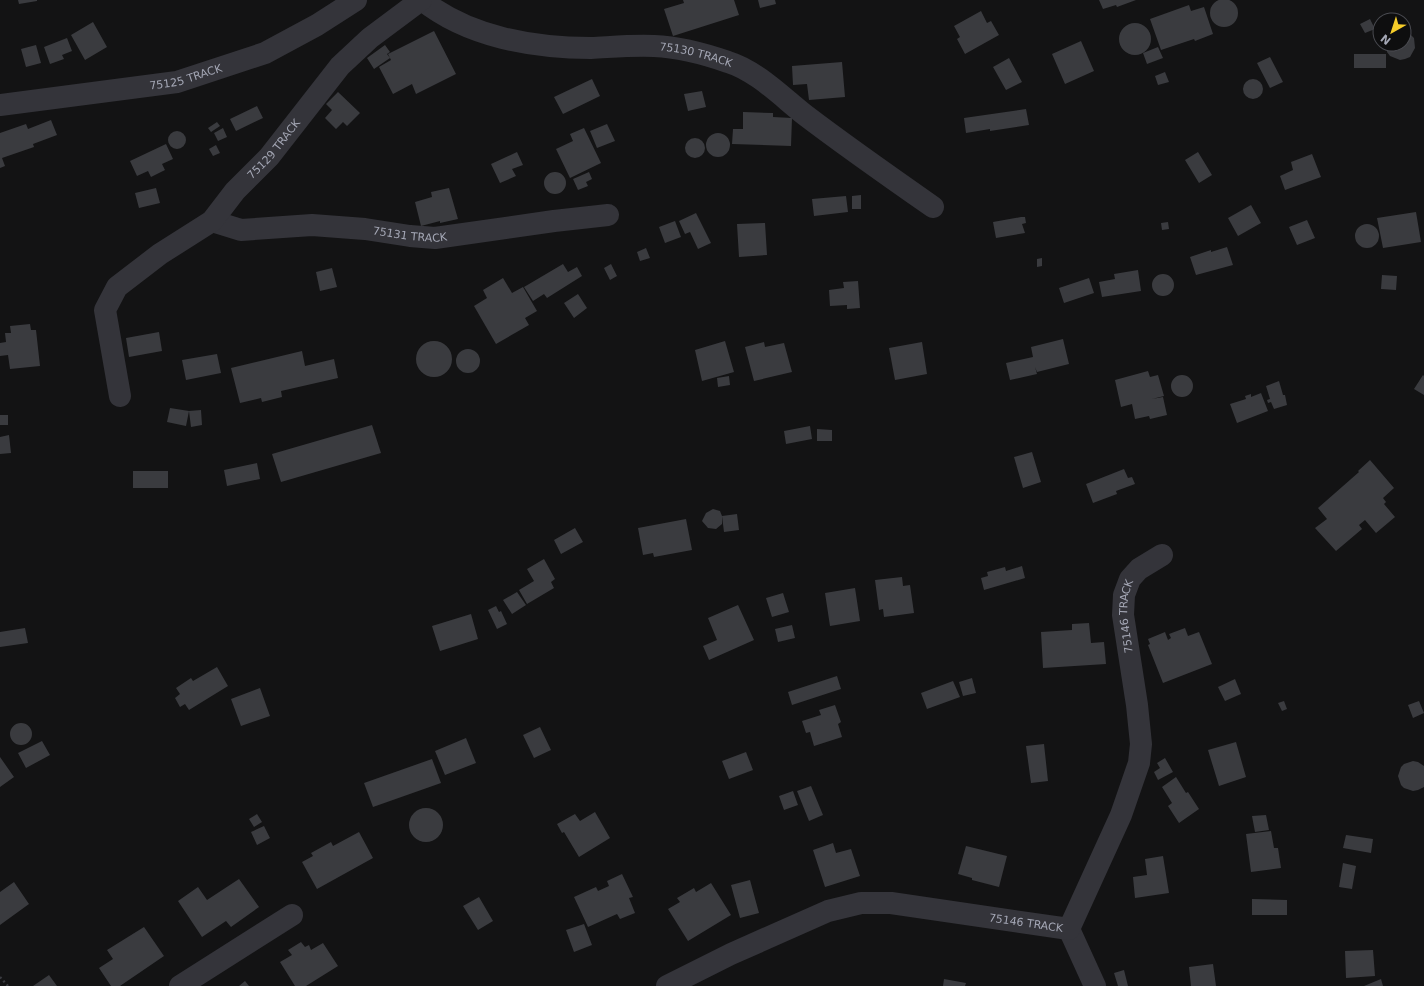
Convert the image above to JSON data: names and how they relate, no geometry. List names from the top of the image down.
{
  "streets": {
    "street": [
      "75130 TRACK",
      "75125 TRACK",
      "75129 TRACK",
      "75131 TRACK",
      "75146 TRACK"
    ]
  },
  "crossings": [
    ["75130 TRACK", "75129 TRACK"],
    ["75129 TRACK", "75131 TRACK"]
  ],
  "north": "bottom left"
}
